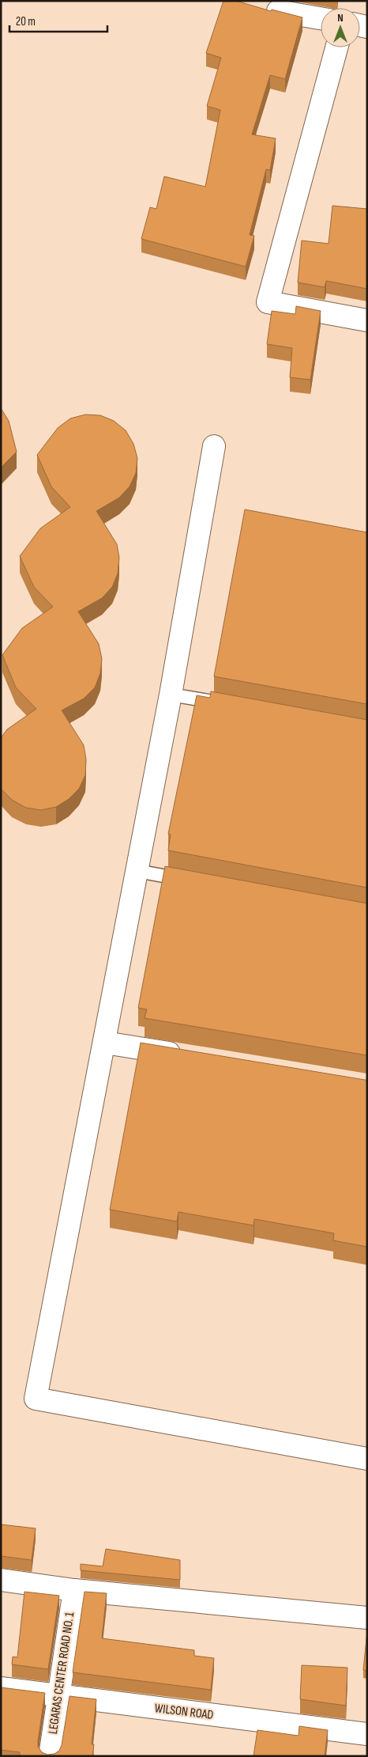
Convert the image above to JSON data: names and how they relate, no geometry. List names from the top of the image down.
{
  "streets": {
    "street": ["LEGARAS CENTER ROAD NO. 1", "WILSON ROAD"]
  },
  "crossings": [
    ["LEGARAS CENTER ROAD NO. 1", "WILSON ROAD"]
  ],
  "scale_bar": "20 m",
  "north": "top"
}
